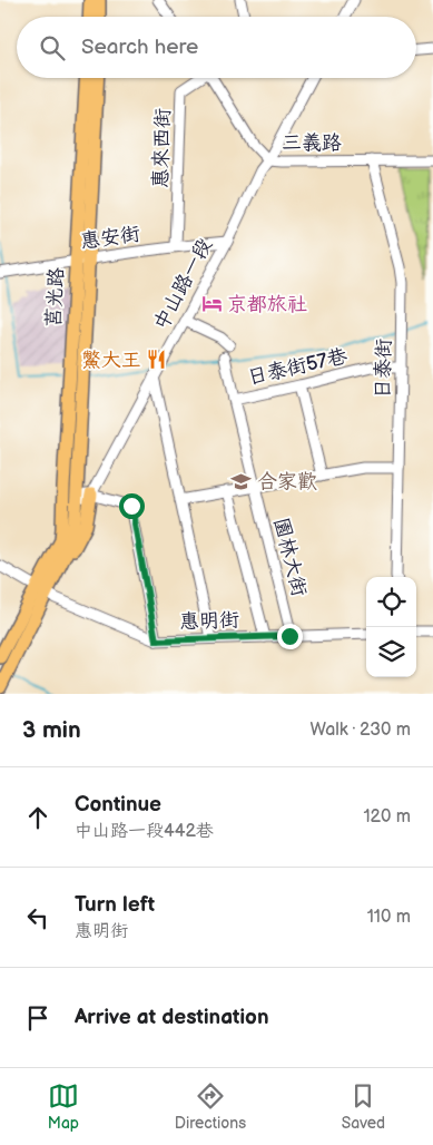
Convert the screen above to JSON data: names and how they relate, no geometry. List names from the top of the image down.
{
  "streets": {
    "main road": ["中山路一段", "莒光路"],
    "street": [
      "三義路",
      "惠來西街",
      "惠安街",
      "日泰街57巷",
      "日泰街",
      "園林大街",
      "惠明街"
    ]
  },
  "crossings": [
    ["三義路", "中山路一段"],
    ["三義路", "日泰街"],
    ["惠來西街", "惠安街"],
    ["惠安街", "中山路一段"],
    ["惠安街", "莒光路"],
    ["中山路一段", "莒光路"],
    ["中山路一段", "惠明街"],
    ["日泰街57巷", "日泰街"],
    ["日泰街57巷", "園林大街"],
    ["園林大街", "惠明街"]
  ],
  "places": {
    "hotel": ["京都旅社"],
    "restaurant": ["鱉大王"],
    "school or university": ["合家歡"]
  },
  "page": {
    "search": "Search here",
    "heading": ["3 min", "Walk · 230 m"],
    "list": [
      ["Continue", "中山路一段442巷", "120 m"],
      ["Turn left", "惠明街", "110 m"],
      "Arrive at destination"
    ],
    "nav": ["Map", "Directions", "Saved"]
  }
}
